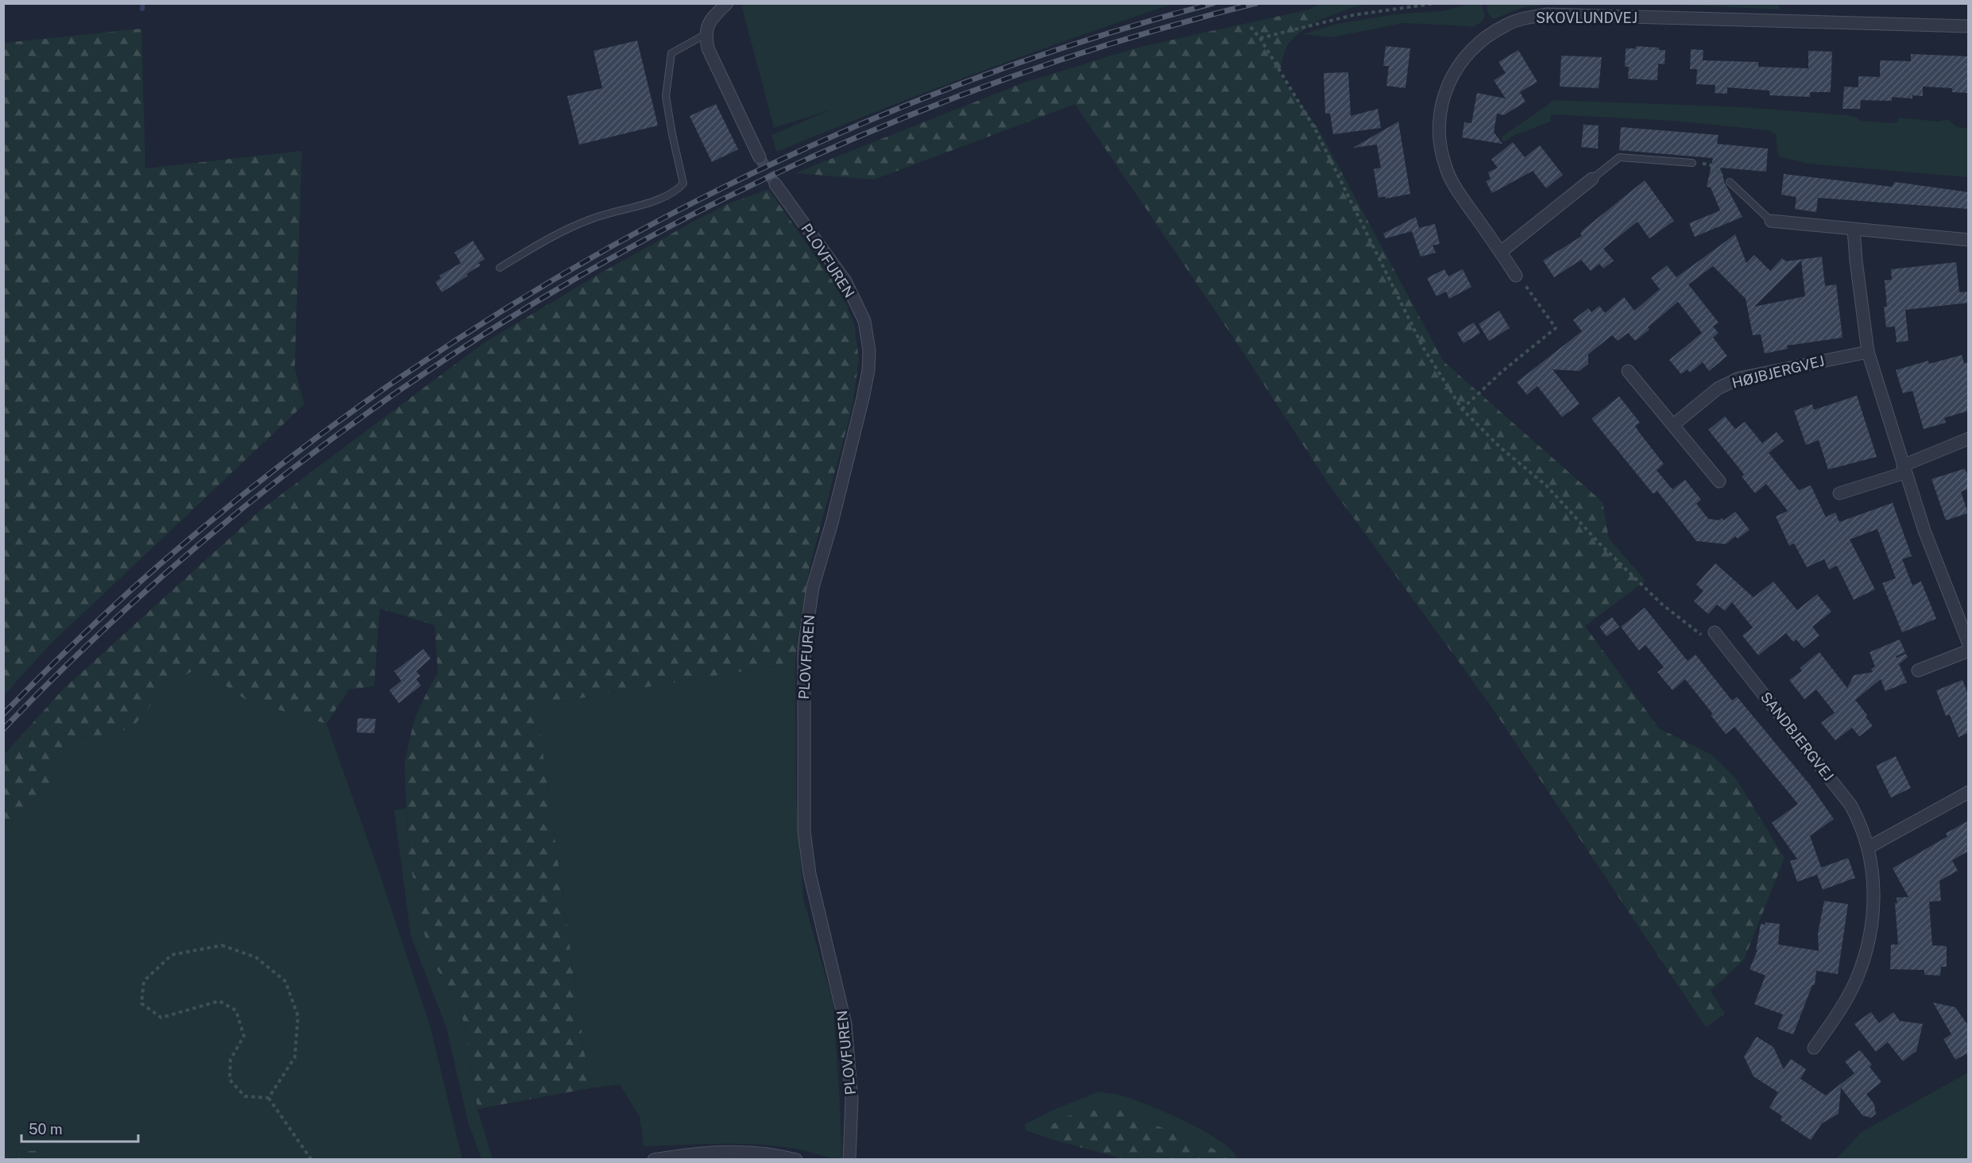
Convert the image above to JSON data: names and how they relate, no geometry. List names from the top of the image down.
{
  "streets": {
    "street": [
      "SKOVLUNDVEJ",
      "PLOVFUREN",
      "HØJBJERGVEJ",
      "SANDBJERGVEJ"
    ]
  },
  "scale_bar": "50 m"
}
